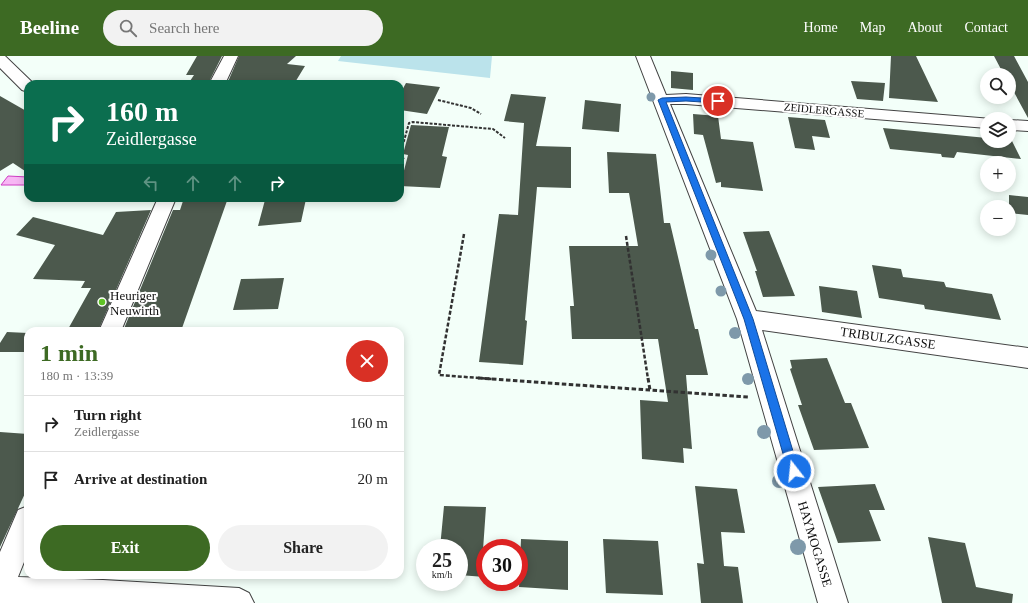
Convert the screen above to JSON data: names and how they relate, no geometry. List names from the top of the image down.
{
  "streets": {
    "street": ["ZEIDLERGASSE", "TRIBULZGASSE", "HAYMOGASSE"]
  },
  "crossings": [
    ["ZEIDLERGASSE", "HAYMOGASSE"],
    ["TRIBULZGASSE", "HAYMOGASSE"]
  ],
  "places": ["Heuriger Neuwirth"],
  "page": {
    "header": "Beeline",
    "search": "Search here",
    "nav": [
      "Home",
      "Map",
      "About",
      "Contact"
    ],
    "map_buttons": ["+", "−"],
    "turn": ["160 m", "Zeidlergasse"],
    "heading": ["1 min", "180 m · 13:39"],
    "list": [
      {
        "name": "Turn right",
        "note": "Zeidlergasse",
        "value": "160 m"
      },
      {
        "name": "Arrive at destination",
        "value": "20 m"
      }
    ],
    "buttons": ["Exit", "Share"],
    "speed": "25 km/h",
    "limit": "30"
  }
}
